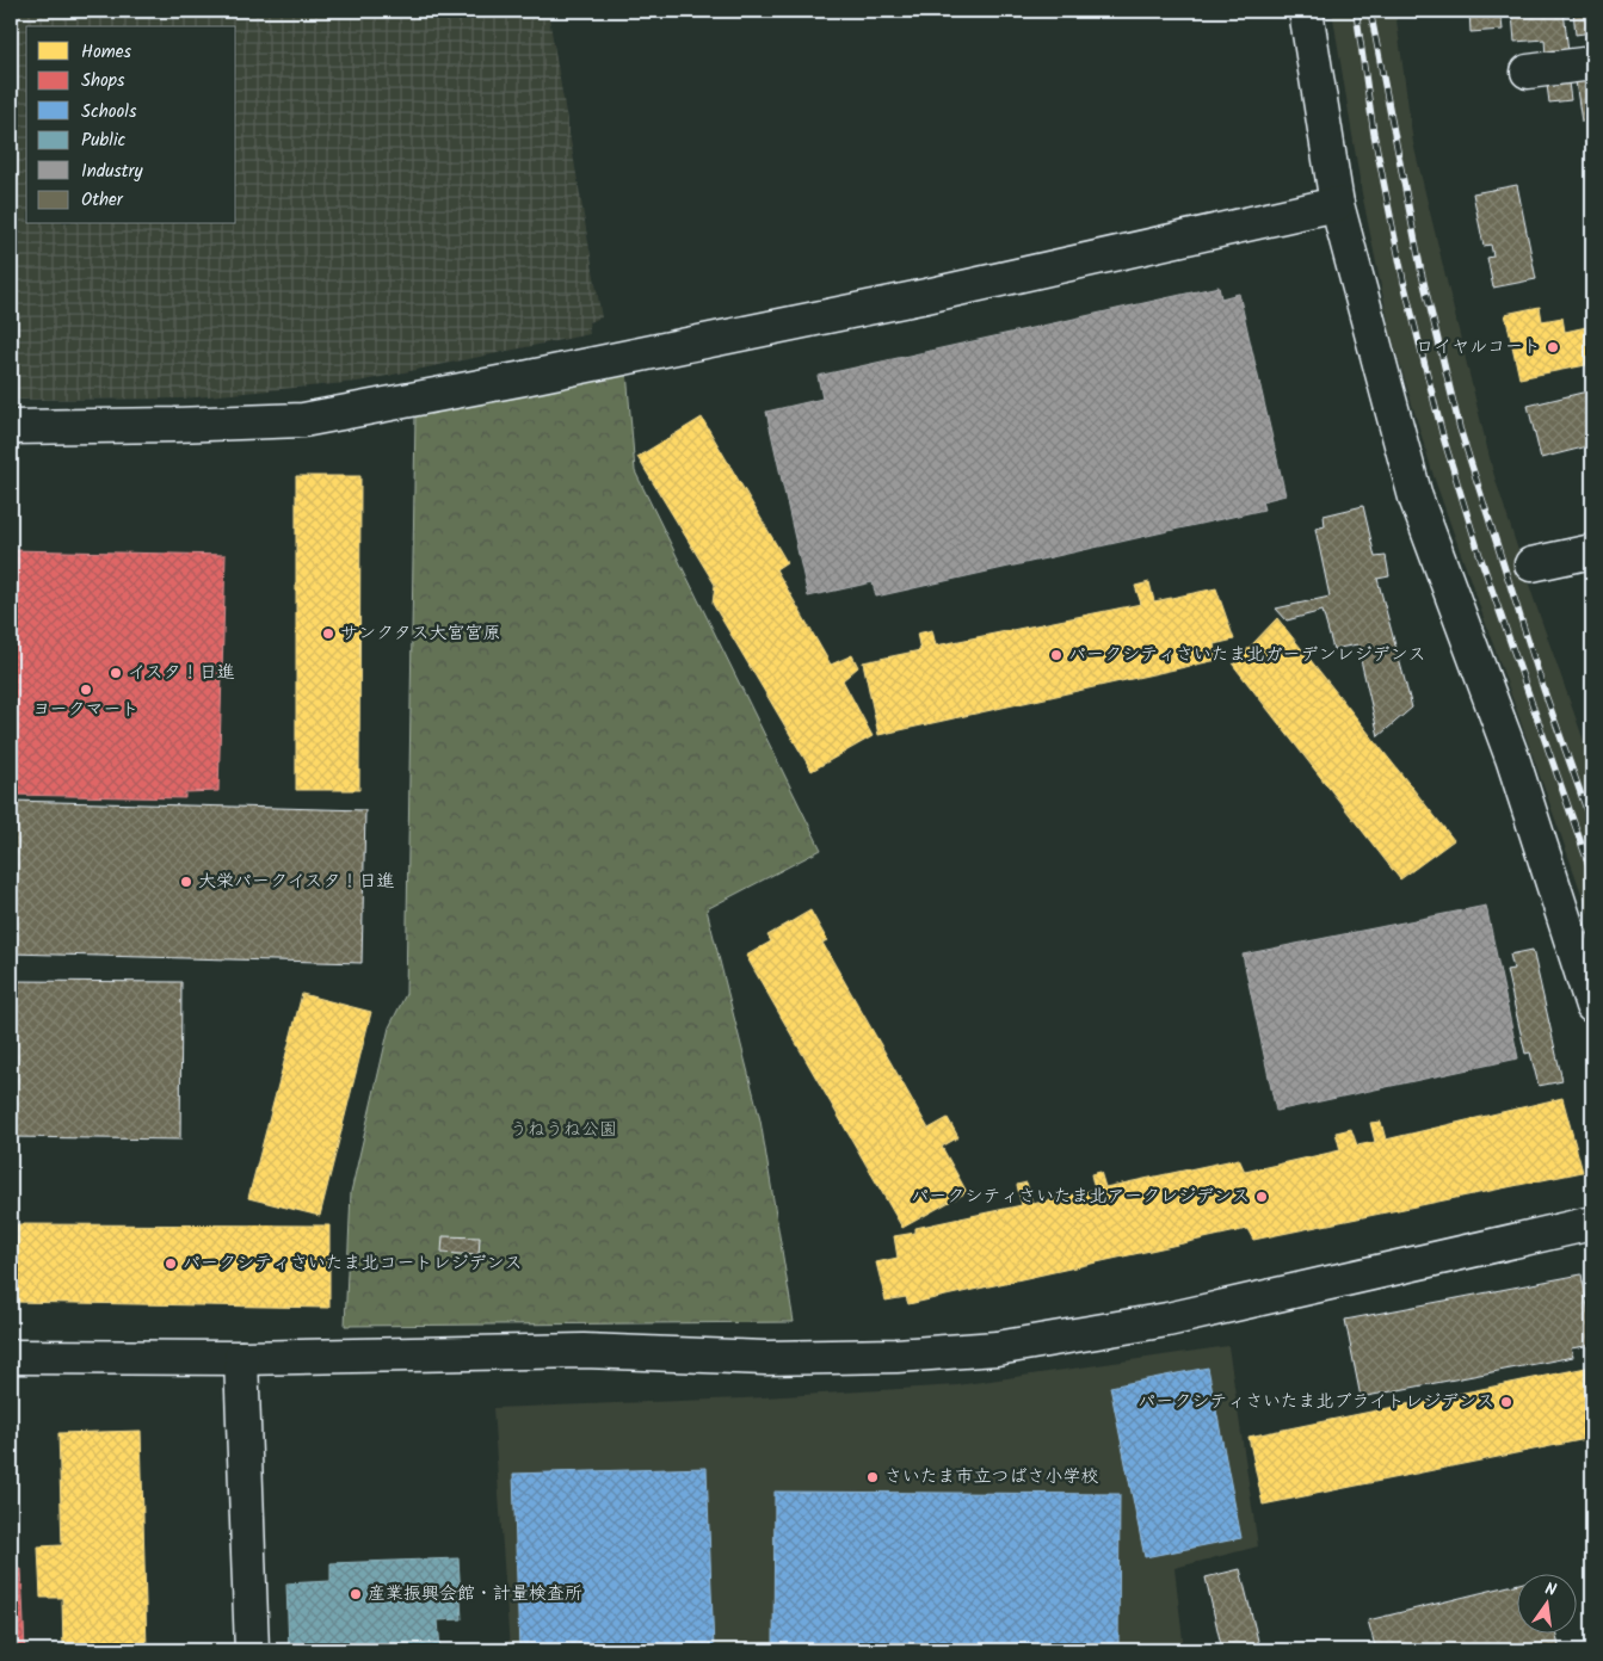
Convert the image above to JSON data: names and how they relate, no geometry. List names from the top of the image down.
{
  "parks": ["うねうね公園"],
  "places": [
    "ロイヤルコート",
    "サンクタス大宮宮原",
    "パークシティさいたま北ガーデンレジデンス",
    "イスタ！日進",
    "ヨークマート",
    "大栄パークイスタ！日進",
    "パークシティさいたま北アークレジデンス",
    "パークシティさいたま北コートレジデンス",
    "パークシティさいたま北ブライトレジデンス",
    "さいたま市立つばさ小学校",
    "産業振興会館・計量検査所"
  ],
  "legend": [
    "Homes",
    "Shops",
    "Schools",
    "Public",
    "Industry",
    "Other"
  ],
  "north": "top"
}
